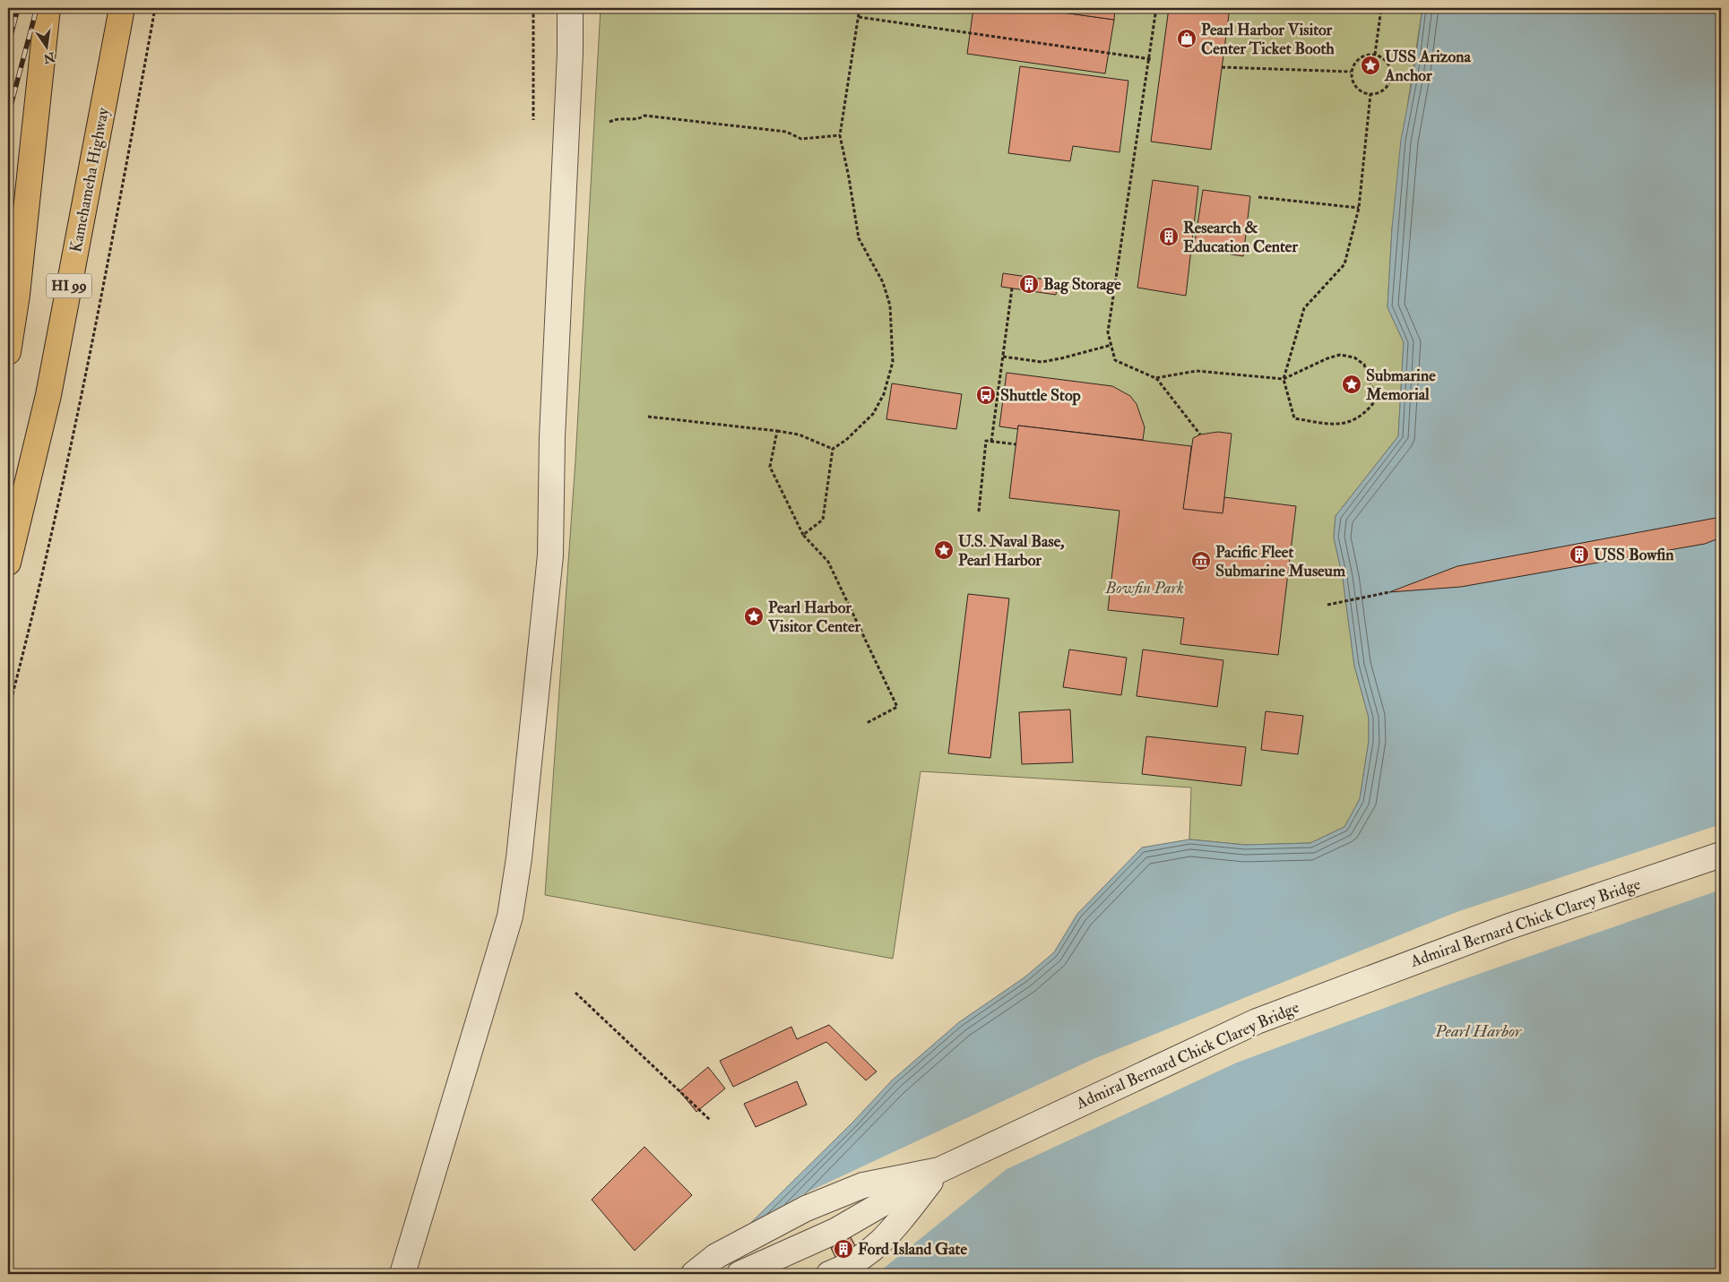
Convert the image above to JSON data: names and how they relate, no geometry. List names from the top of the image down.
{
  "streets": {
    "main road": ["Kamehameha Highway", "HI 99"],
    "street": ["Admiral Bernard Chick Clarey Bridge"]
  },
  "water": ["Pearl Harbor"],
  "parks": ["Bowfin Park"],
  "places": {
    "shop": ["Pearl Harbor Visitor Center Ticket Booth"],
    "place": [
      "USS Arizona Anchor",
      "Submarine Memorial",
      "U.S. Naval Base, Pearl Harbor",
      "Pearl Harbor Visitor Center"
    ],
    "building": [
      "Research & Education Center",
      "Bag Storage",
      "USS Bowfin",
      "Ford Island Gate"
    ],
    "bus stop": ["Shuttle Stop"],
    "museum": ["Pacific Fleet Submarine Museum"]
  },
  "north": "bottom"
}
